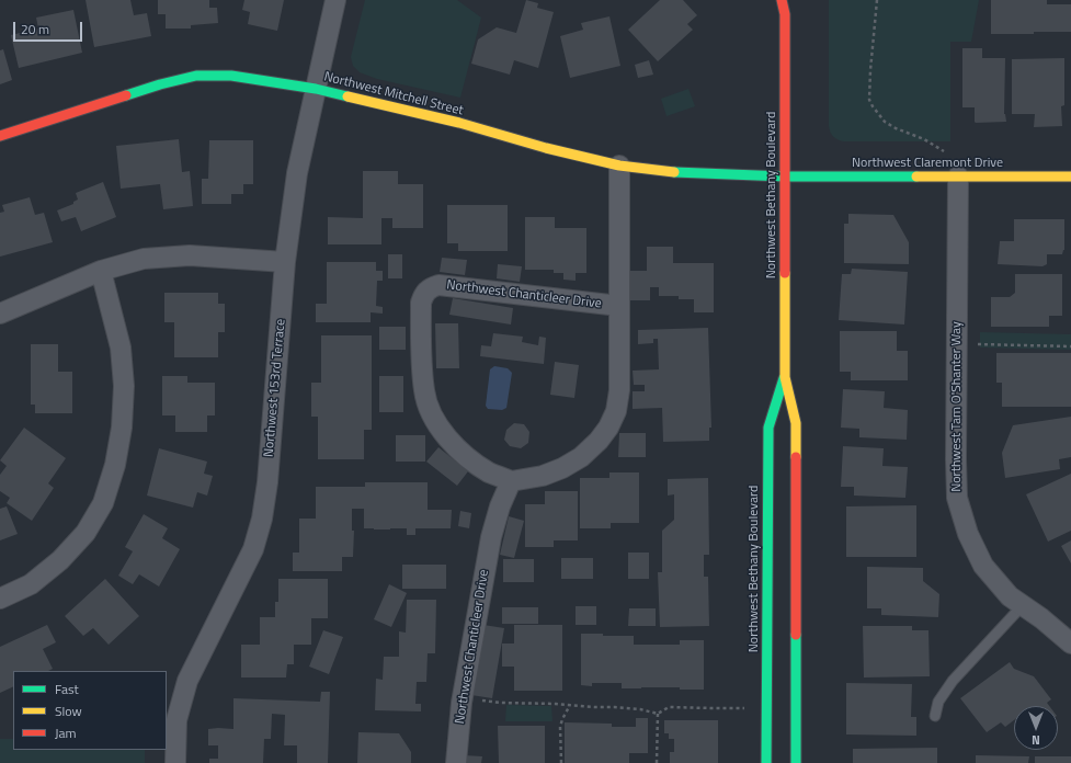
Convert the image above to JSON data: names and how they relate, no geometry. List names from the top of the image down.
{
  "streets": {
    "main road": ["Northwest Mitchell Street", "Northwest Claremont Drive", "Northwest Bethany Boulevard"],
    "street": ["Northwest Chanticleer Drive", "Northwest 153rd Terrace", "Northwest Tam O'Shanter Way"]
  },
  "crossings": [
    ["Northwest Mitchell Street", "Northwest Claremont Drive"],
    ["Northwest Mitchell Street", "Northwest Bethany Boulevard"],
    ["Northwest Mitchell Street", "Northwest Chanticleer Drive"],
    ["Northwest Mitchell Street", "Northwest 153rd Terrace"],
    ["Northwest Claremont Drive", "Northwest Bethany Boulevard"],
    ["Northwest Claremont Drive", "Northwest Tam O'Shanter Way"]
  ],
  "legend": ["Fast", "Slow", "Jam"],
  "scale_bar": "20 m",
  "north": "bottom"
}
